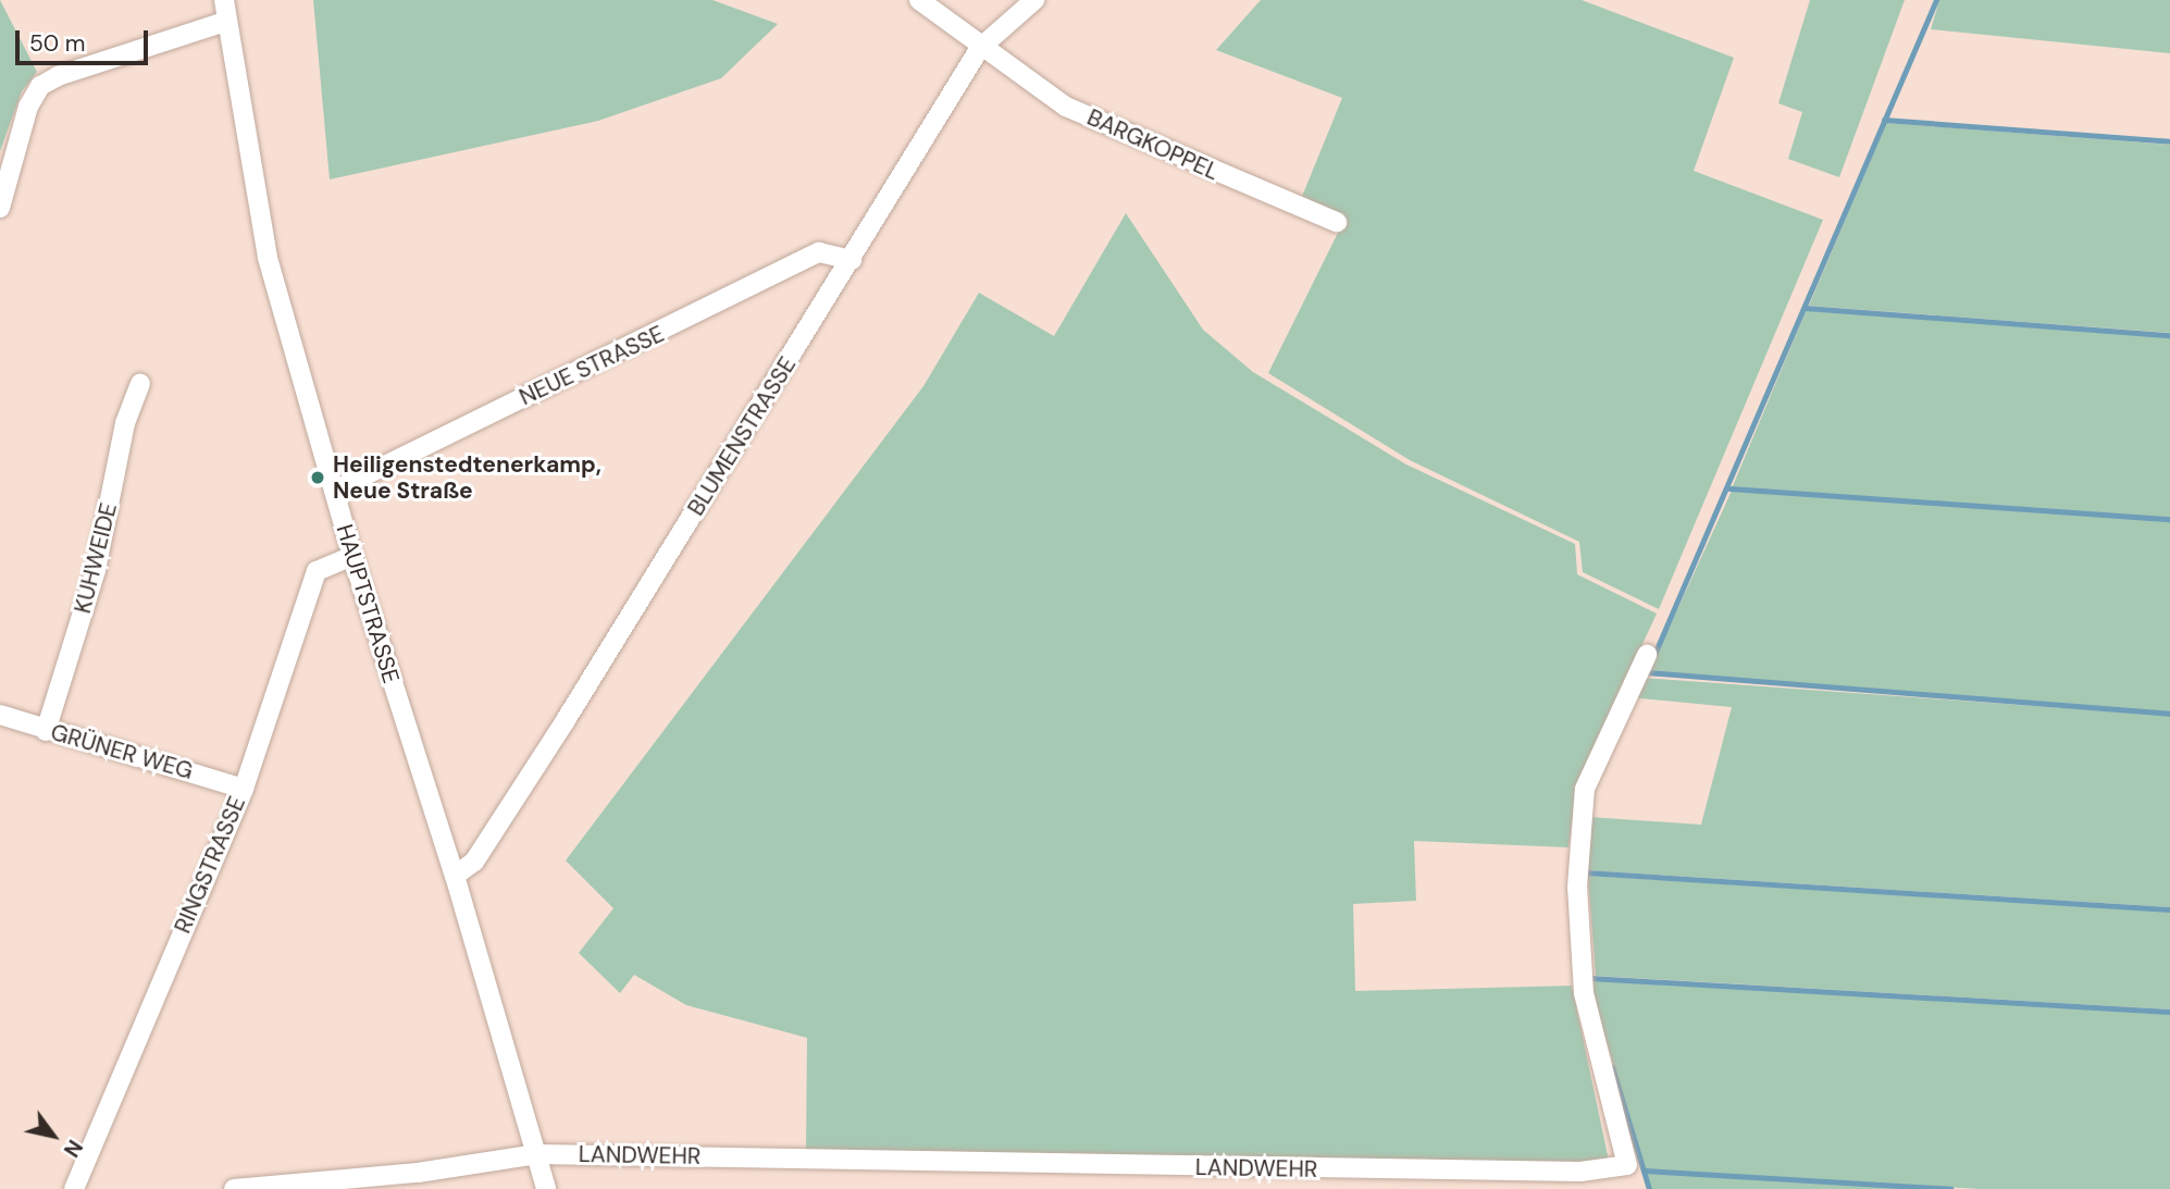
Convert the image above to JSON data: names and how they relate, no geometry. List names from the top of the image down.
{
  "streets": {
    "street": [
      "BARGKOPPEL",
      "NEUE STRASSE",
      "BLUMENSTRASSE",
      "KUHWEIDE",
      "HAUPTSTRASSE",
      "GRÜNER WEG",
      "RINGSTRASSE",
      "LANDWEHR"
    ]
  },
  "crossings": [
    ["BARGKOPPEL", "BLUMENSTRASSE"],
    ["NEUE STRASSE", "BLUMENSTRASSE"],
    ["NEUE STRASSE", "HAUPTSTRASSE"],
    ["BLUMENSTRASSE", "HAUPTSTRASSE"],
    ["KUHWEIDE", "GRÜNER WEG"],
    ["HAUPTSTRASSE", "RINGSTRASSE"],
    ["HAUPTSTRASSE", "LANDWEHR"],
    ["GRÜNER WEG", "RINGSTRASSE"]
  ],
  "places": ["Heiligenstedtenerkamp, Neue Straße"],
  "scale_bar": "50 m",
  "north": "bottom right"
}
